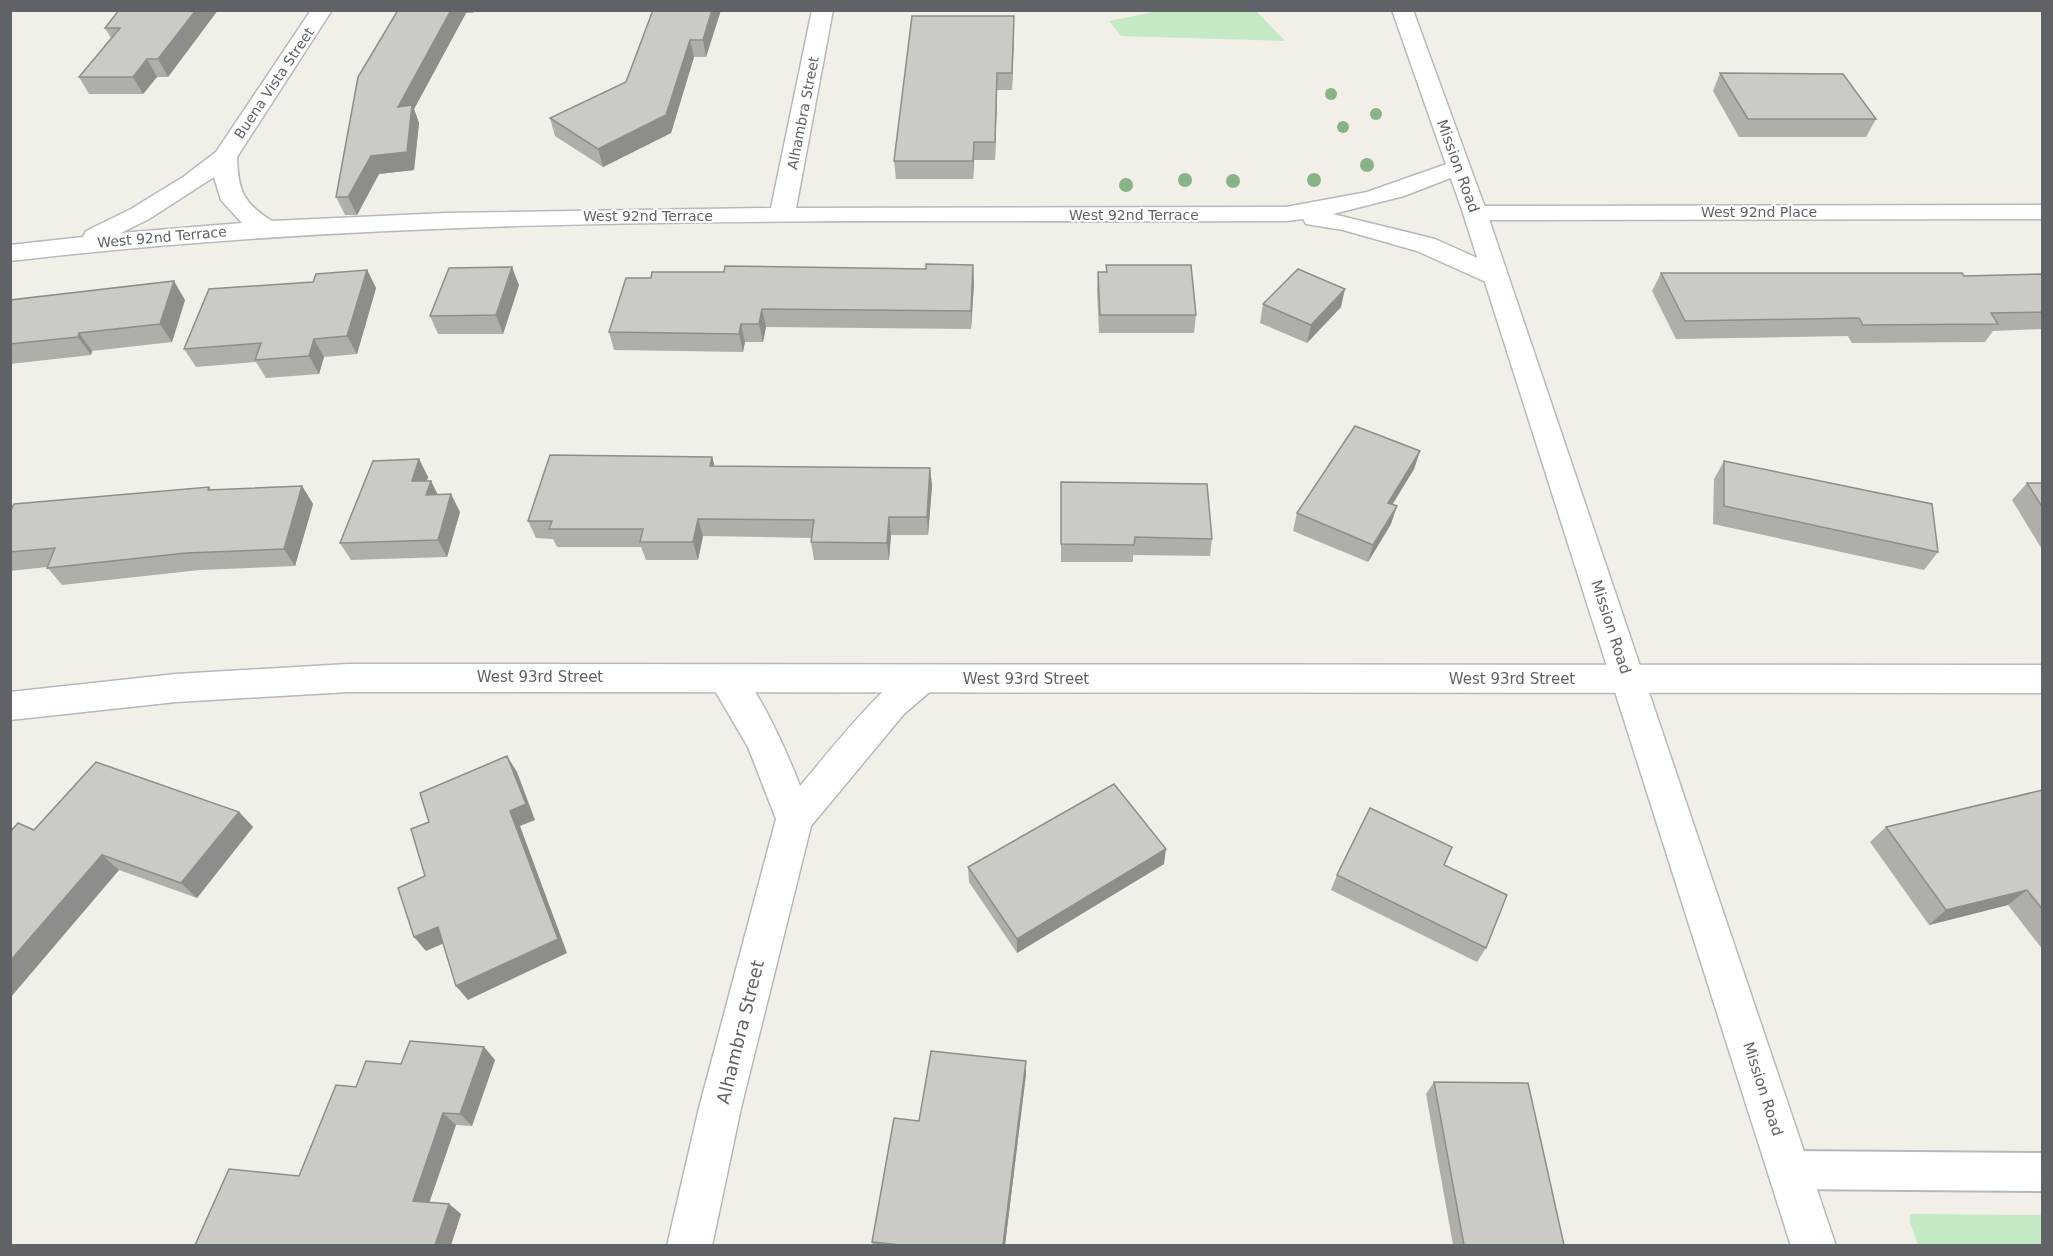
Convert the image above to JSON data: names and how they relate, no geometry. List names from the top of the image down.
{
  "streets": {
    "street": [
      "Buena Vista Street",
      "Alhambra Street",
      "Mission Road",
      "West 92nd Place",
      "West 92nd Terrace",
      "West 93rd Street"
    ]
  },
  "crossings": [
    ["Buena Vista Street", "West 92nd Terrace"],
    ["Alhambra Street", "West 92nd Terrace"],
    ["Alhambra Street", "West 93rd Street"],
    ["Mission Road", "West 92nd Place"],
    ["Mission Road", "West 92nd Terrace"],
    ["Mission Road", "West 93rd Street"]
  ]
}
